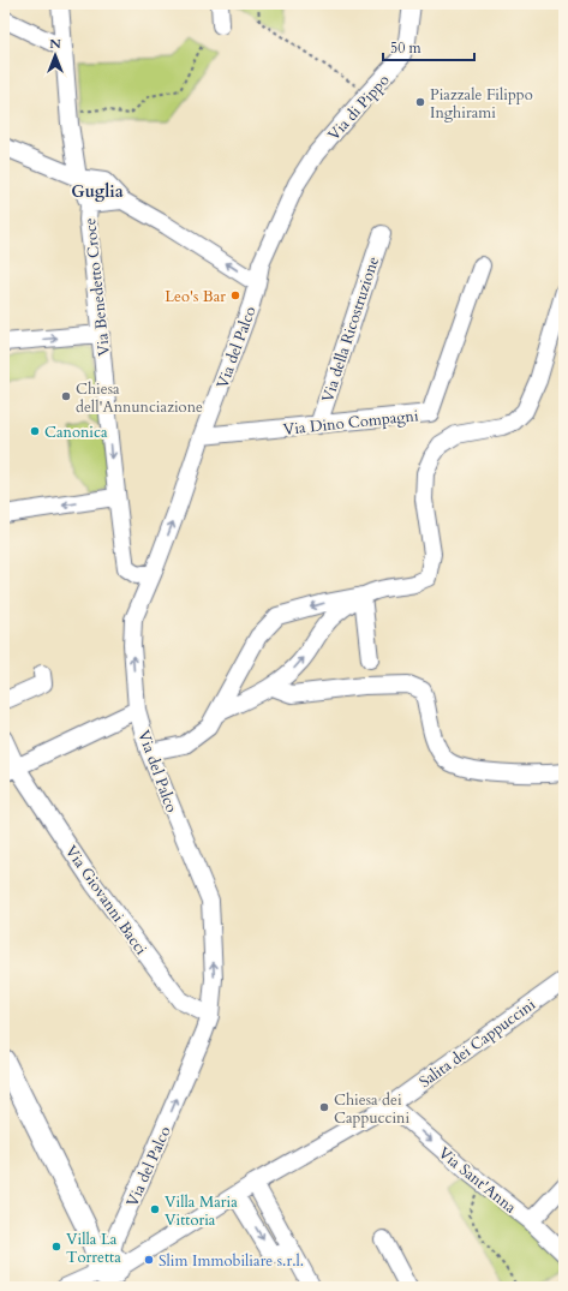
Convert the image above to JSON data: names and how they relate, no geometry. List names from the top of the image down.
{
  "streets": {
    "street": [
      "Via di Pippo",
      "Via Benedetto Croce",
      "Via della Ricostruzione",
      "Via del Palco",
      "Via Dino Compagni",
      "Via Giovanni Bacci",
      "Salita dei Cappuccini",
      "Via Sant'Anna"
    ]
  },
  "crossings": [
    ["Via di Pippo", "Via del Palco"],
    ["Via Benedetto Croce", "Via del Palco"],
    ["Via della Ricostruzione", "Via Dino Compagni"],
    ["Via del Palco", "Via Dino Compagni"],
    ["Via del Palco", "Via Giovanni Bacci"],
    ["Via del Palco", "Salita dei Cappuccini"],
    ["Salita dei Cappuccini", "Via Sant'Anna"]
  ],
  "one_way": ["Via Benedetto Croce", "Via del Palco", "Via Sant'Anna"],
  "districts": ["Guglia"],
  "places": [
    "Piazzale Filippo Inghirami",
    "Leo's Bar",
    "Chiesa dell'Annunciazione",
    "Canonica",
    "Chiesa dei Cappuccini",
    "Villa Maria Vittoria",
    "Villa La Torretta",
    "Slim Immobiliare s.r.l."
  ],
  "scale_bar": "50 m",
  "north": "top"
}
